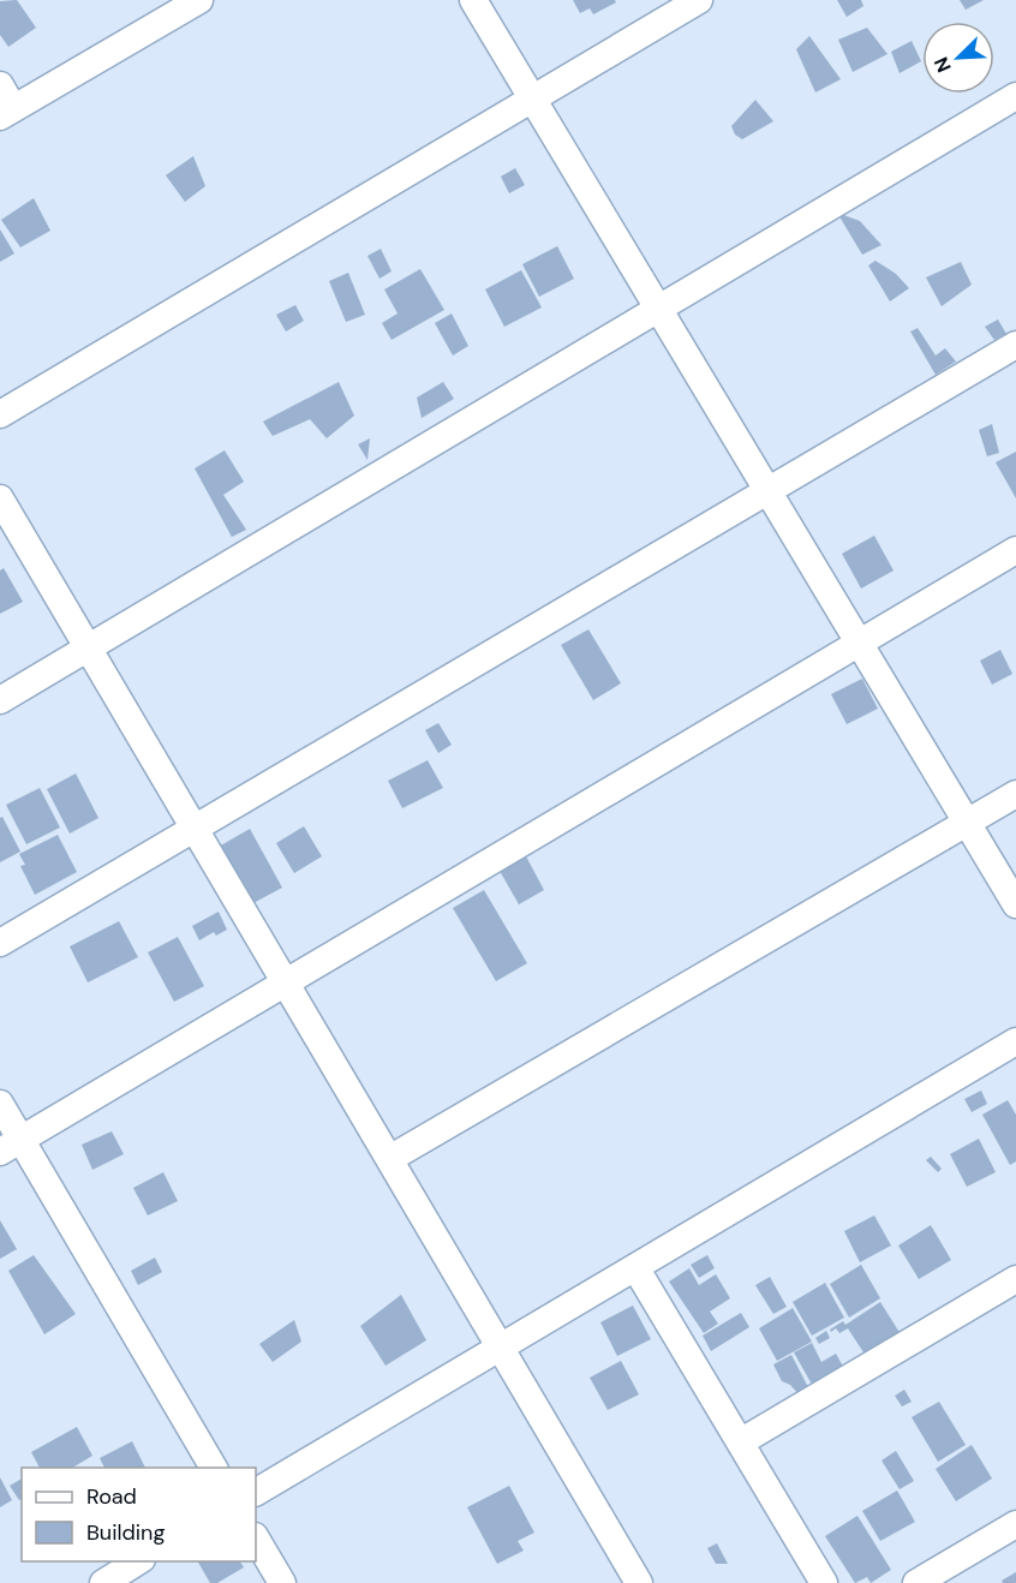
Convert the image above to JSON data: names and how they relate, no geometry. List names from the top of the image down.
{
  "legend": ["Road", "Building"],
  "north": "bottom left"
}
